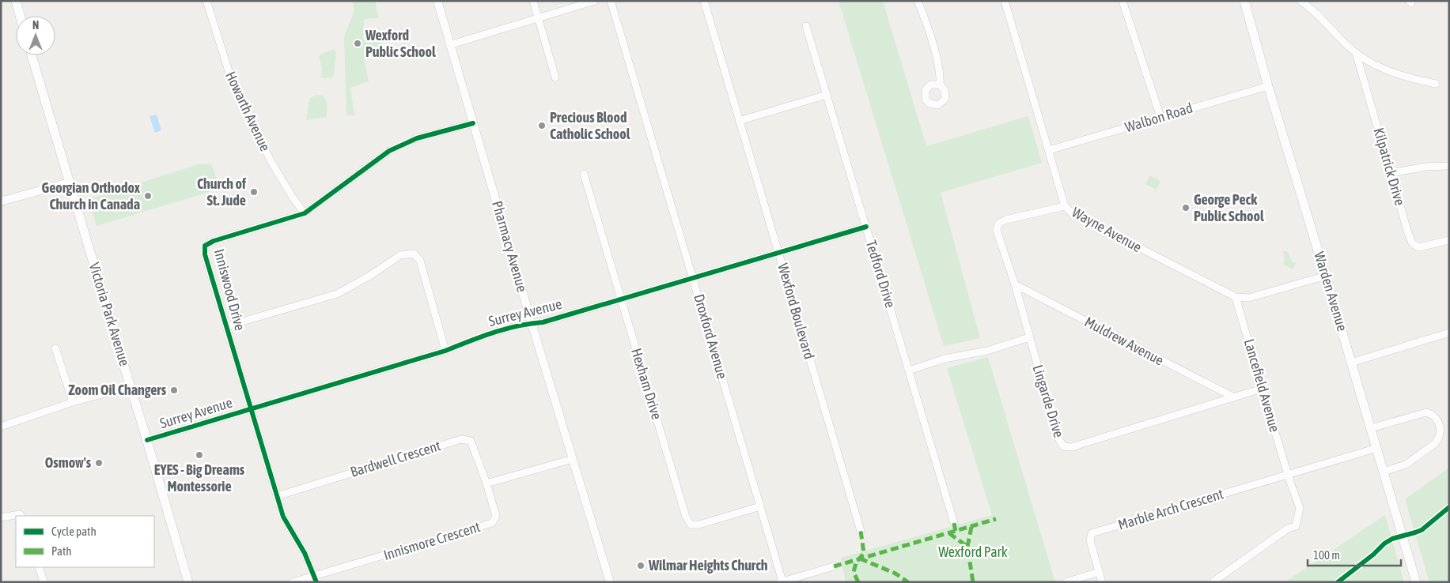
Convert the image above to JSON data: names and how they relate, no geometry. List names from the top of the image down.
{
  "streets": {
    "main road": ["Warden Avenue", "Victoria Park Avenue"],
    "street": [
      "Howarth Avenue",
      "Walbon Road",
      "Kilpatrick Drive",
      "Wayne Avenue",
      "Pharmacy Avenue",
      "Tedford Drive",
      "Inniswood Drive",
      "Wexford Boulevard",
      "Surrey Avenue",
      "Droxford Avenue",
      "Muldrew Avenue",
      "Hexham Drive",
      "Lancefield Avenue",
      "Lingarde Drive",
      "Bardwell Crescent",
      "Marble Arch Crescent",
      "Innismore Crescent"
    ]
  },
  "crossings": [
    ["Howarth Avenue", "Inniswood Drive"],
    ["Walbon Road", "Wayne Avenue"],
    ["Walbon Road", "Warden Avenue"],
    ["Wayne Avenue", "Warden Avenue"],
    ["Wayne Avenue", "Lancefield Avenue"],
    ["Wayne Avenue", "Lingarde Drive"],
    ["Pharmacy Avenue", "Inniswood Drive"],
    ["Pharmacy Avenue", "Surrey Avenue"],
    ["Tedford Drive", "Surrey Avenue"],
    ["Inniswood Drive", "Surrey Avenue"],
    ["Inniswood Drive", "Bardwell Crescent"],
    ["Inniswood Drive", "Innismore Crescent"],
    ["Warden Avenue", "Marble Arch Crescent"],
    ["Wexford Boulevard", "Surrey Avenue"],
    ["Surrey Avenue", "Victoria Park Avenue"],
    ["Surrey Avenue", "Droxford Avenue"],
    ["Surrey Avenue", "Hexham Drive"],
    ["Droxford Avenue", "Hexham Drive"],
    ["Muldrew Avenue", "Lingarde Drive"],
    ["Lancefield Avenue", "Lingarde Drive"],
    ["Lancefield Avenue", "Marble Arch Crescent"],
    ["Bardwell Crescent", "Innismore Crescent"]
  ],
  "parks": ["Wexford Park"],
  "places": [
    "Wexford Public School",
    "Precious Blood Catholic School",
    "Church of St. Jude",
    "Georgian Orthodox Church in Canada",
    "George Peck Public School",
    "Zoom Oil Changers",
    "EYES - Big Dreams Montessorie",
    "Osmow's",
    "Wilmar Heights Church"
  ],
  "legend": ["Cycle path", "Path"],
  "scale_bar": "100 m",
  "north": "top"
}
